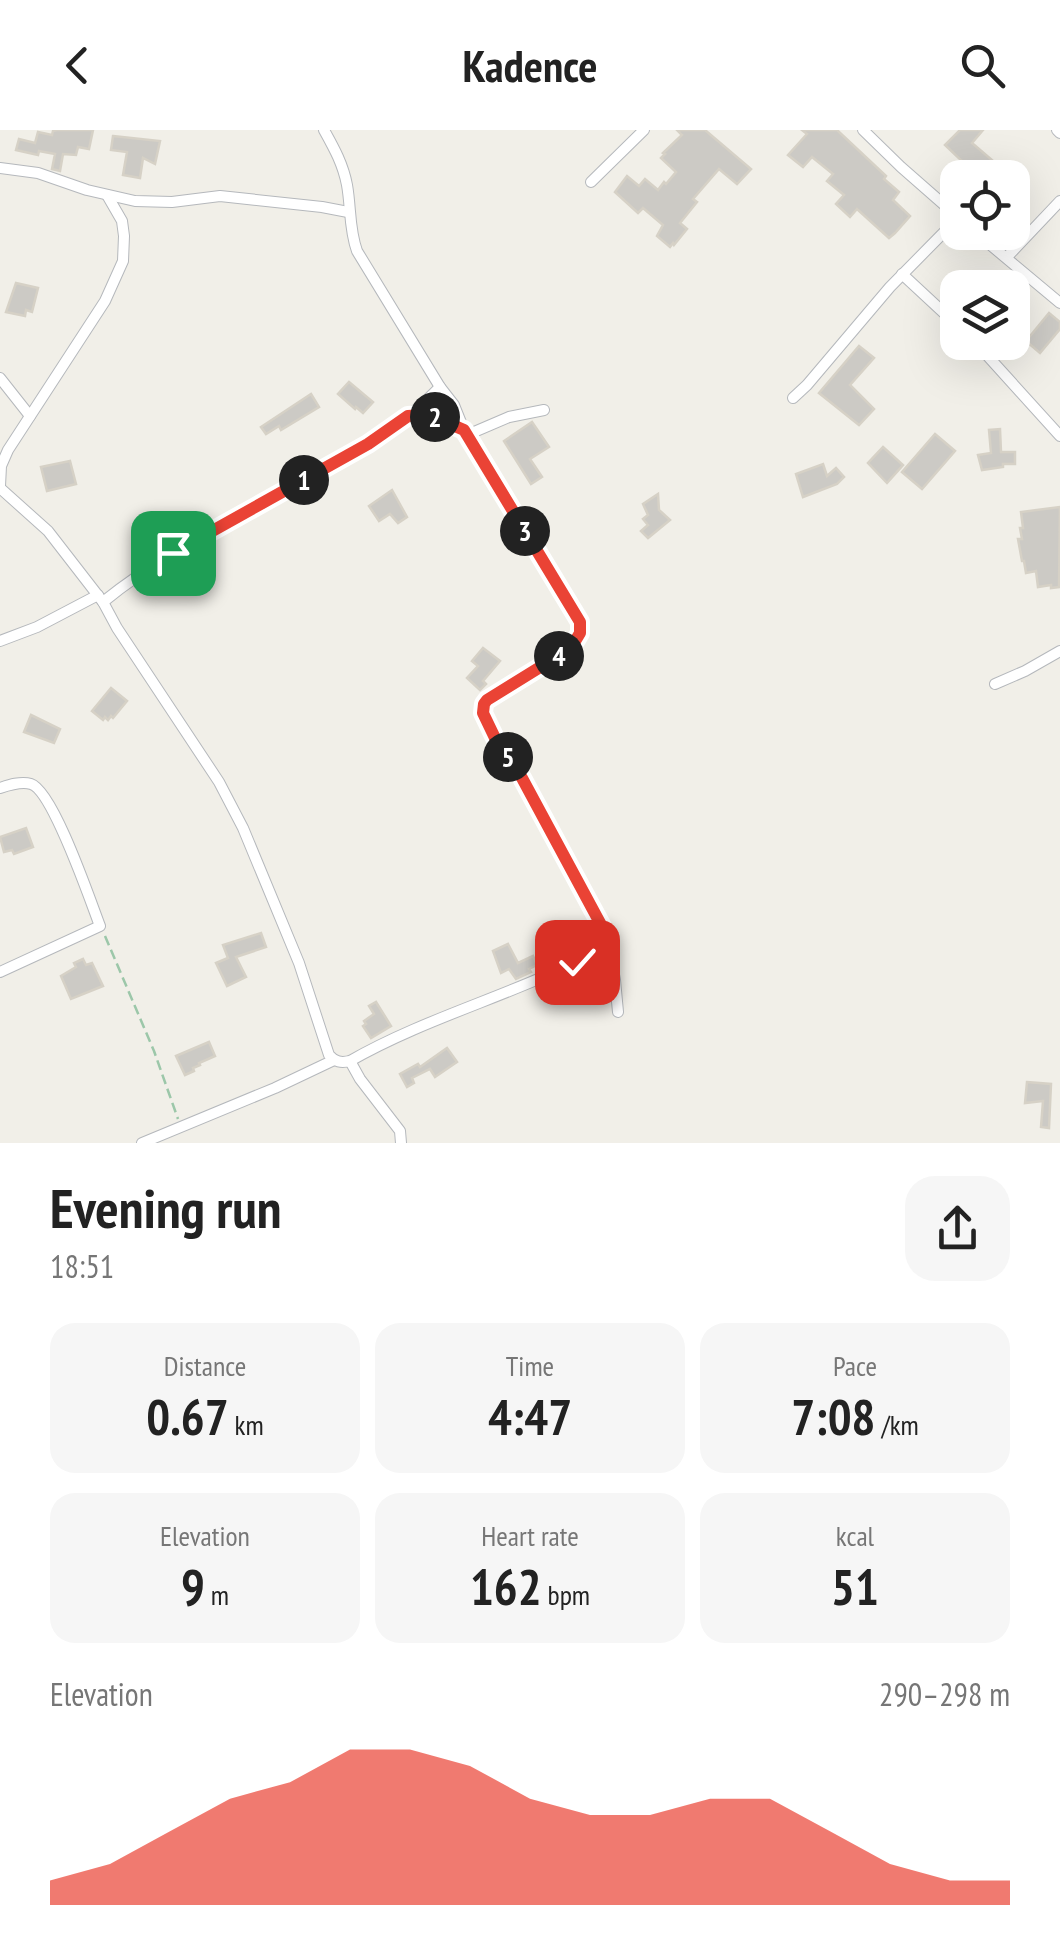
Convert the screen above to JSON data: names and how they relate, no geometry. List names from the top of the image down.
{
  "page": {
    "header": "Kadence",
    "pins": [
      "2",
      "1",
      "3",
      "4",
      "5"
    ],
    "heading": ["Evening run", "18:51"],
    "stats": [
      ["Distance", "0.67 km"],
      ["Time", "4:47"],
      ["Pace", "7:08 /km"],
      ["Elevation", "9 m"],
      ["Heart rate", "162 bpm"],
      ["kcal", "51"]
    ],
    "chart": ["Elevation", "290–298 m"]
  }
}
